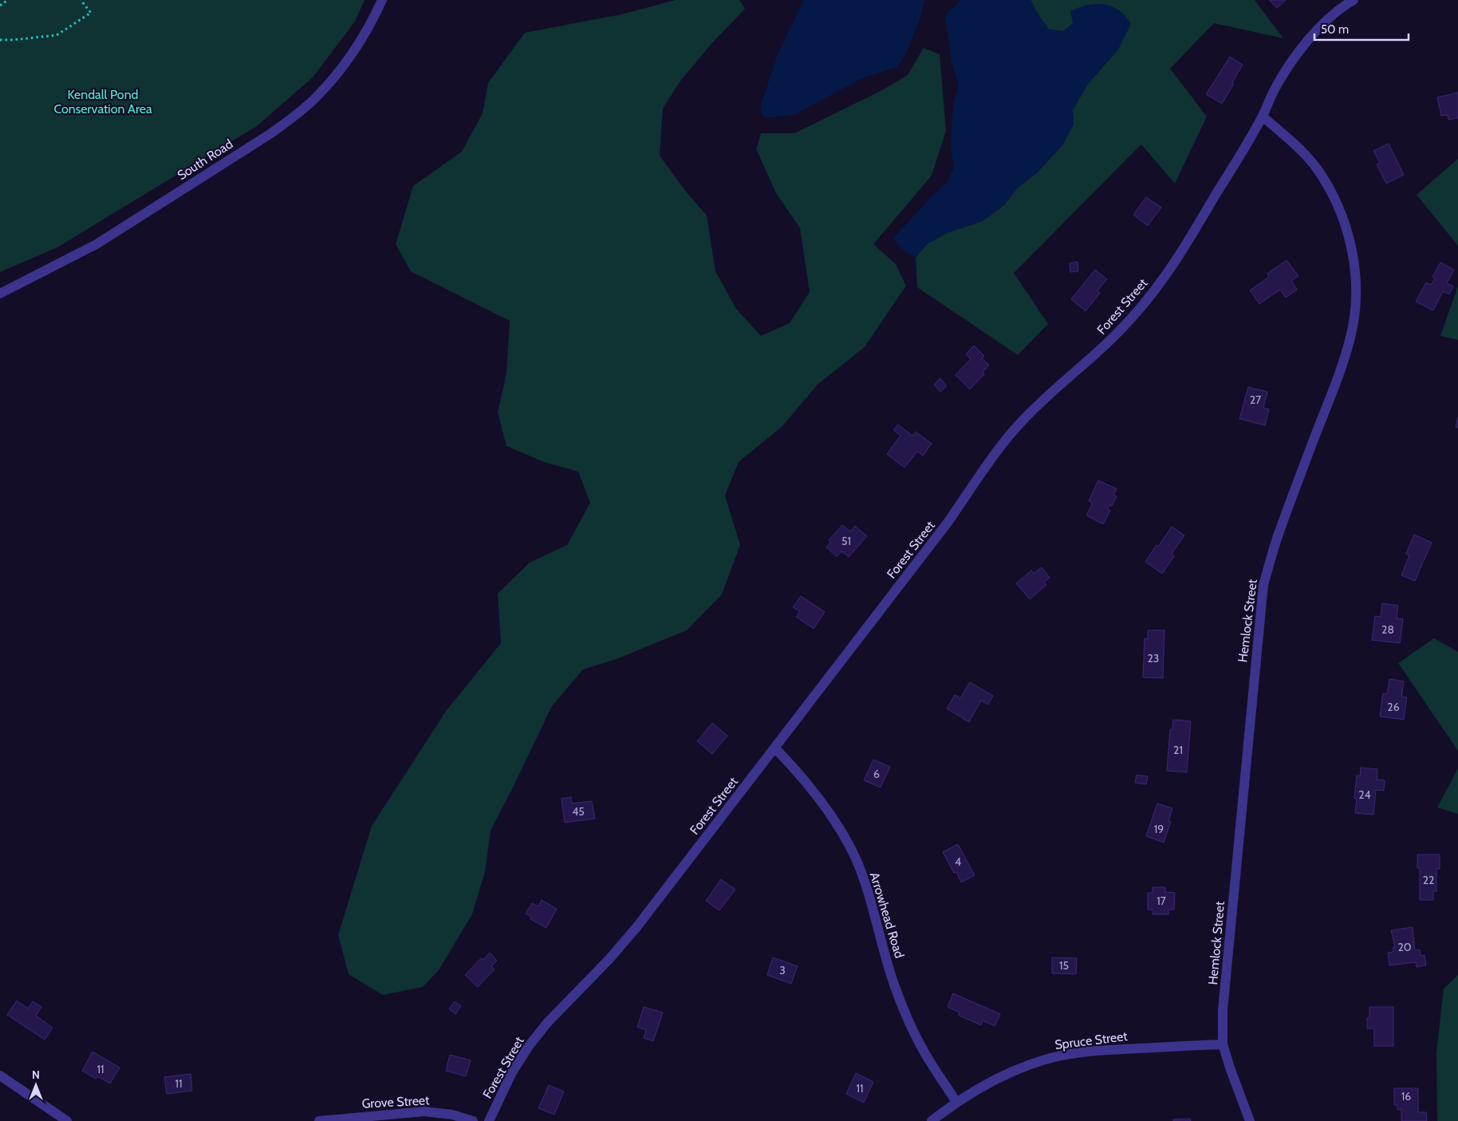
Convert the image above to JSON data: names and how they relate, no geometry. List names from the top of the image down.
{
  "streets": {
    "street": [
      "South Road",
      "Forest Street",
      "Hemlock Street",
      "Arrowhead Road",
      "Spruce Street",
      "Grove Street"
    ]
  },
  "crossings": [
    ["Forest Street", "Hemlock Street"],
    ["Forest Street", "Arrowhead Road"],
    ["Hemlock Street", "Spruce Street"],
    ["Arrowhead Road", "Spruce Street"]
  ],
  "parks": ["Kendall Pond Conservation Area"],
  "house_numbers": [
    "27",
    "51",
    "28",
    "23",
    "26",
    "21",
    "6",
    "24",
    "45",
    "19",
    "4",
    "22",
    "17",
    "20",
    "15",
    "3",
    "11",
    "11",
    "11",
    "16"
  ],
  "scale_bar": "50 m",
  "north": "top"
}
